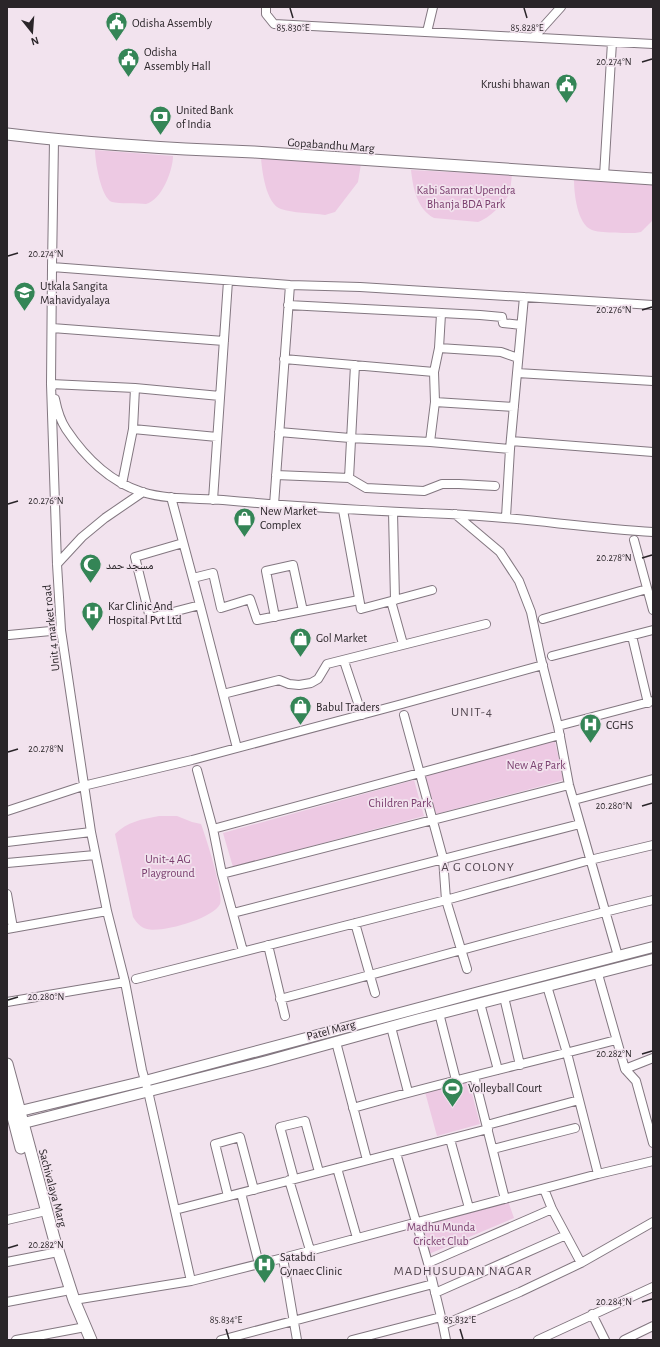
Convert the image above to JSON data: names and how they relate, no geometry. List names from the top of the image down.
{
  "streets": {
    "main road": ["Gopabandhu Marg", "Sachivalaya Marg"],
    "street": ["Unit 4 market road", "Patel Marg"]
  },
  "crossings": [
    ["Gopabandhu Marg", "Unit 4 market road"],
    ["Unit 4 market road", "Patel Marg"],
    ["Patel Marg", "Sachivalaya Marg"]
  ],
  "districts": ["UNIT-4", "A G COLONY", "MADHUSUDAN NAGAR"],
  "parks": [
    "Kabi Samrat Upendra Bhanja BDA Park",
    "New Ag Park",
    "Children Park",
    "Unit-4 AG Playground",
    "Madhu Munda Cricket Club"
  ],
  "places": {
    "public building": ["Odisha Assembly", "Odisha Assembly Hall", "Krushi bhawan"],
    "bank": ["United Bank of India"],
    "school or university": ["Utkala Sangita Mahavidyalaya"],
    "shop": ["New Market Complex", "Gol Market", "Babul Traders"],
    "mosque": ["مسجد حمد"],
    "hospital": ["Kar Clinic And Hospital Pvt Ltd", "CGHS", "Satabdi Gynaec Clinic"],
    "sports": ["Volleyball Court"]
  },
  "north": "bottom",
  "coordinates": [
    "85.830°E",
    "85.828°E",
    "20.274°N",
    "20.276°N",
    "20.278°N",
    "20.280°N",
    "20.282°N",
    "20.284°N",
    "85.834°E",
    "85.832°E"
  ]
}
